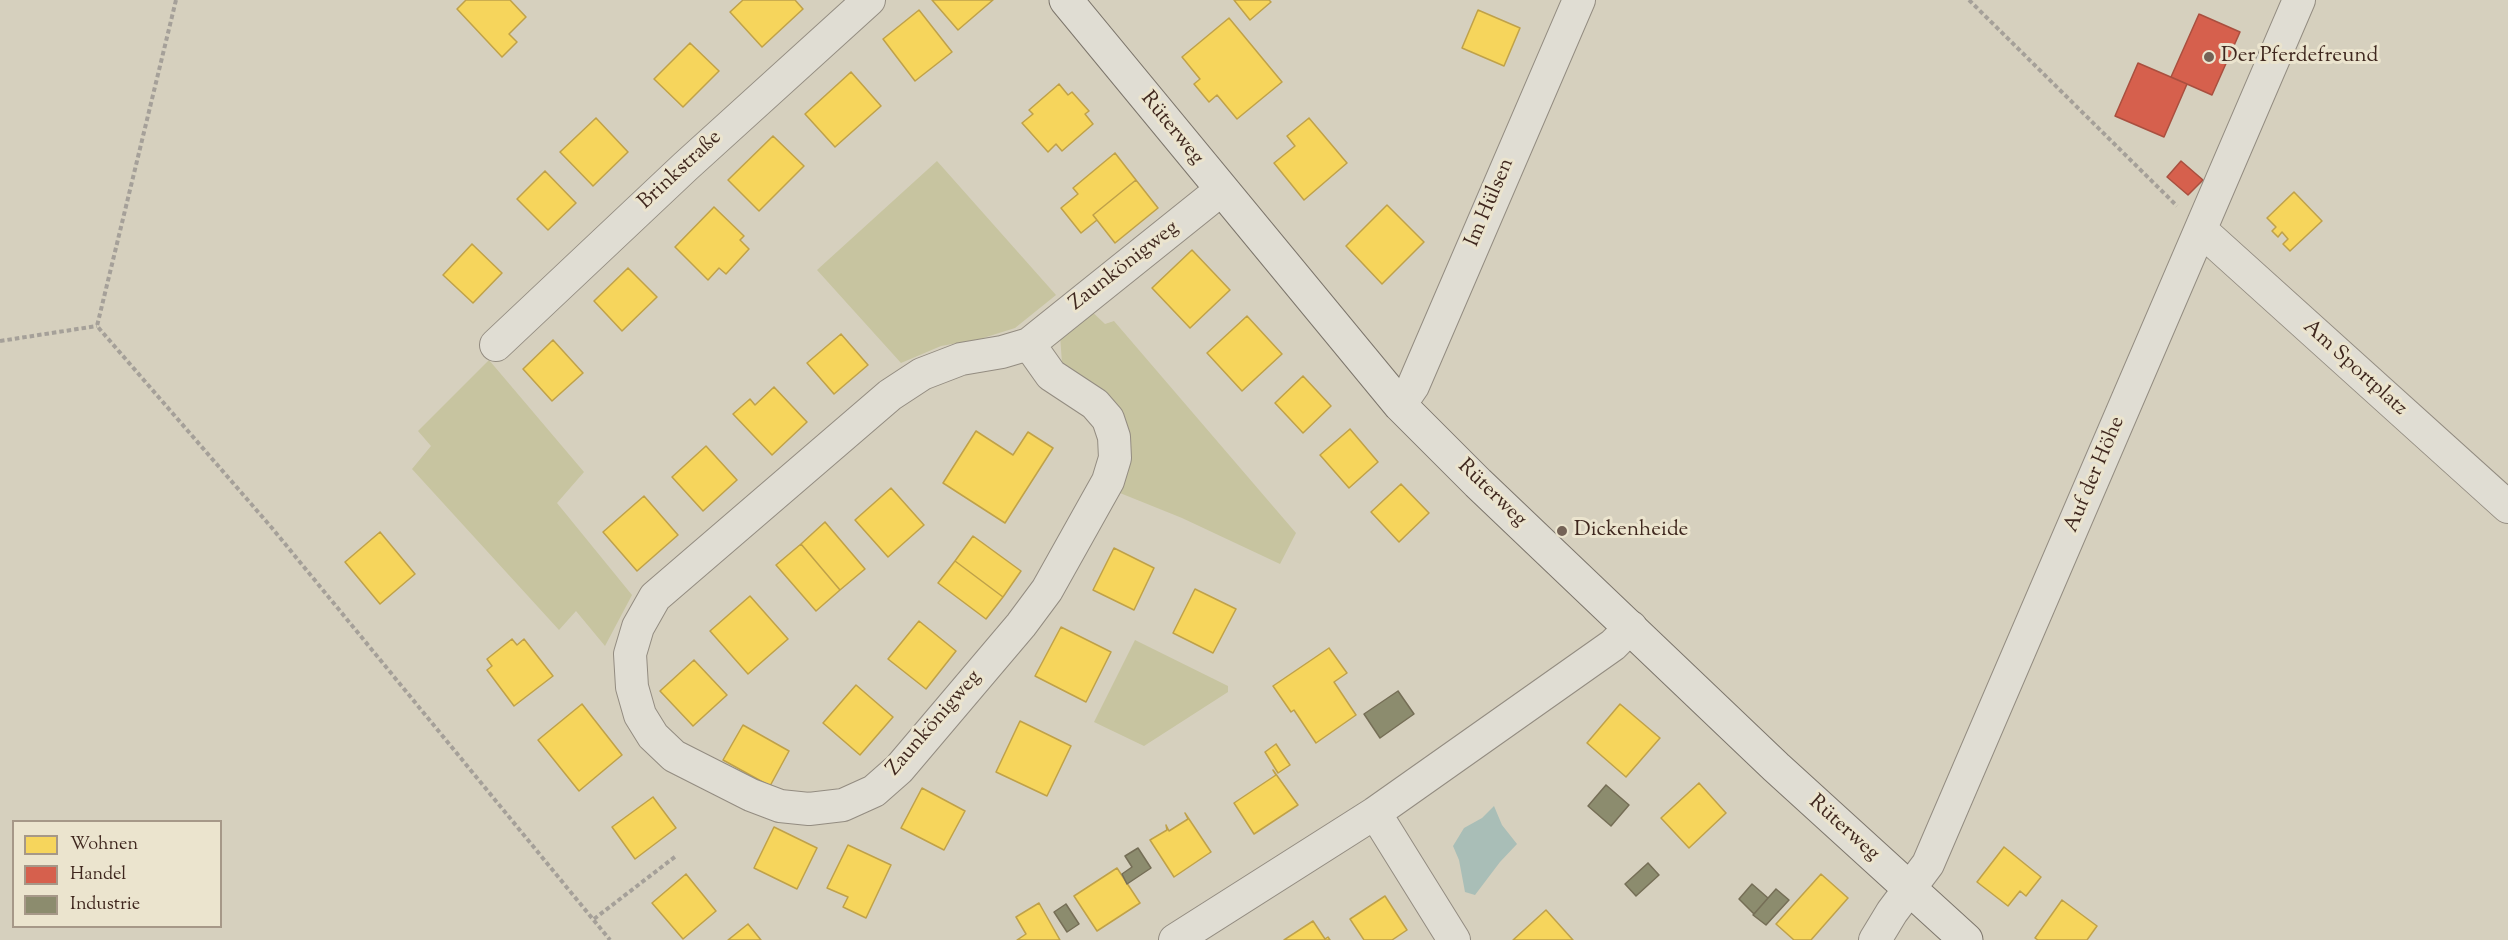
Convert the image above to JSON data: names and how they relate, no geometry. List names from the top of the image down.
{
  "streets": {
    "street": [
      "Rüterweg",
      "Brinkstraße",
      "Im Hülsen",
      "Zaunkönigweg",
      "Am Sportplatz",
      "Auf der Höhe"
    ]
  },
  "crossings": [
    ["Rüterweg", "Im Hülsen"],
    ["Rüterweg", "Zaunkönigweg"],
    ["Rüterweg", "Auf der Höhe"],
    ["Am Sportplatz", "Auf der Höhe"]
  ],
  "places": ["Der Pferdefreund", "Dickenheide"],
  "legend": ["Wohnen", "Handel", "Industrie"]
}
